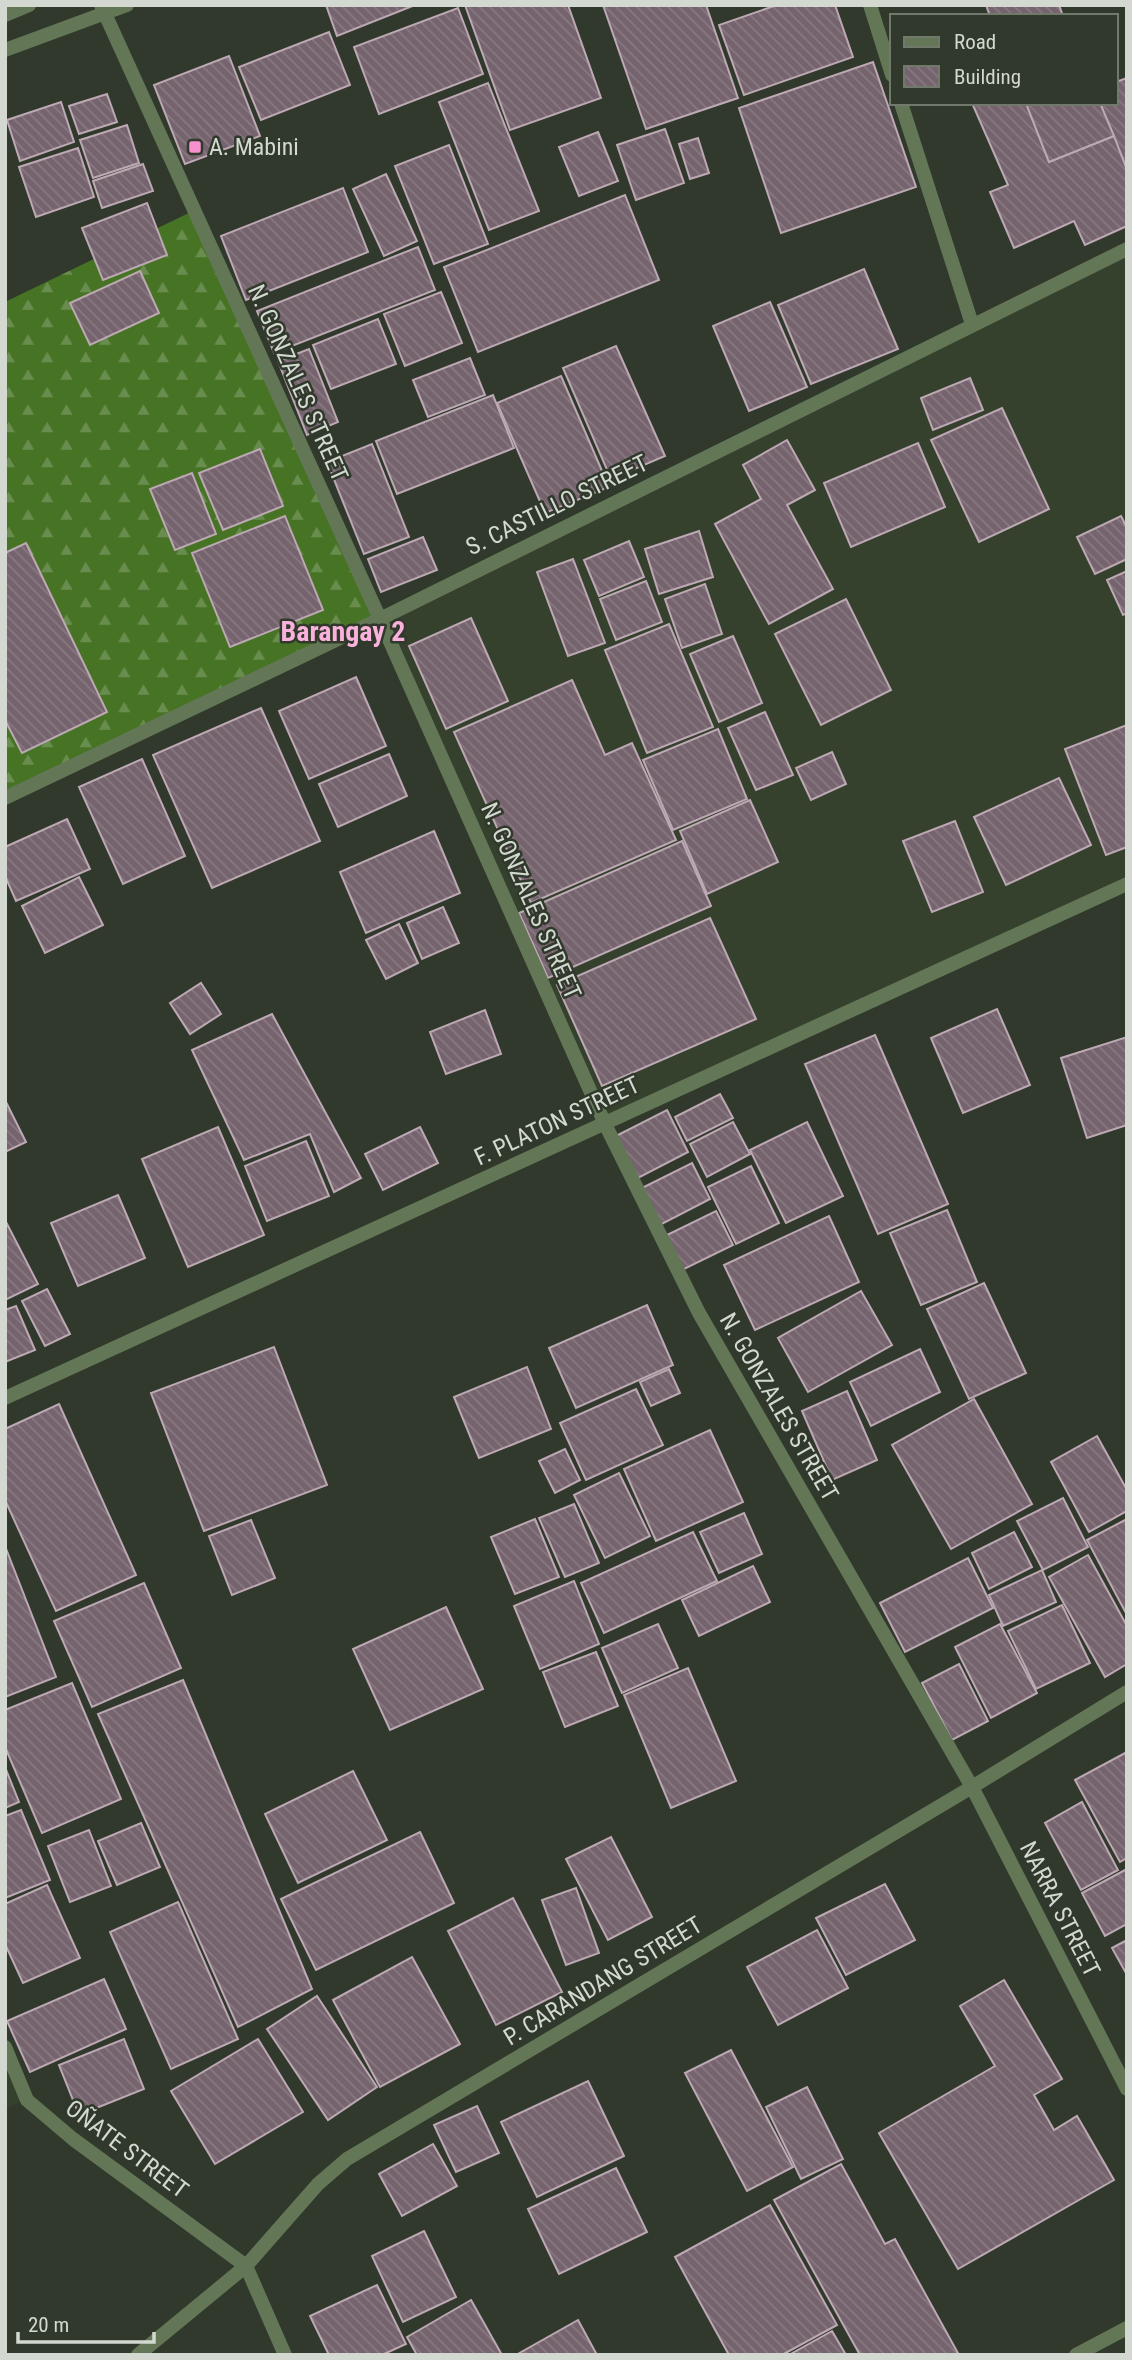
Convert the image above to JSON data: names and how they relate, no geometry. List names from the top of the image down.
{
  "streets": {
    "street": [
      "N. GONZALES STREET",
      "S. CASTILLO STREET",
      "F. PLATON STREET",
      "NARRA STREET",
      "P. CARANDANG STREET",
      "OÑATE STREET"
    ]
  },
  "crossings": [
    ["N. GONZALES STREET", "S. CASTILLO STREET"],
    ["N. GONZALES STREET", "F. PLATON STREET"],
    ["N. GONZALES STREET", "NARRA STREET"],
    ["N. GONZALES STREET", "P. CARANDANG STREET"],
    ["NARRA STREET", "P. CARANDANG STREET"],
    ["P. CARANDANG STREET", "OÑATE STREET"]
  ],
  "districts": ["Barangay 2"],
  "places": {
    "transit": ["A. Mabini"]
  },
  "legend": ["Road", "Building"],
  "scale_bar": "20 m"
}
